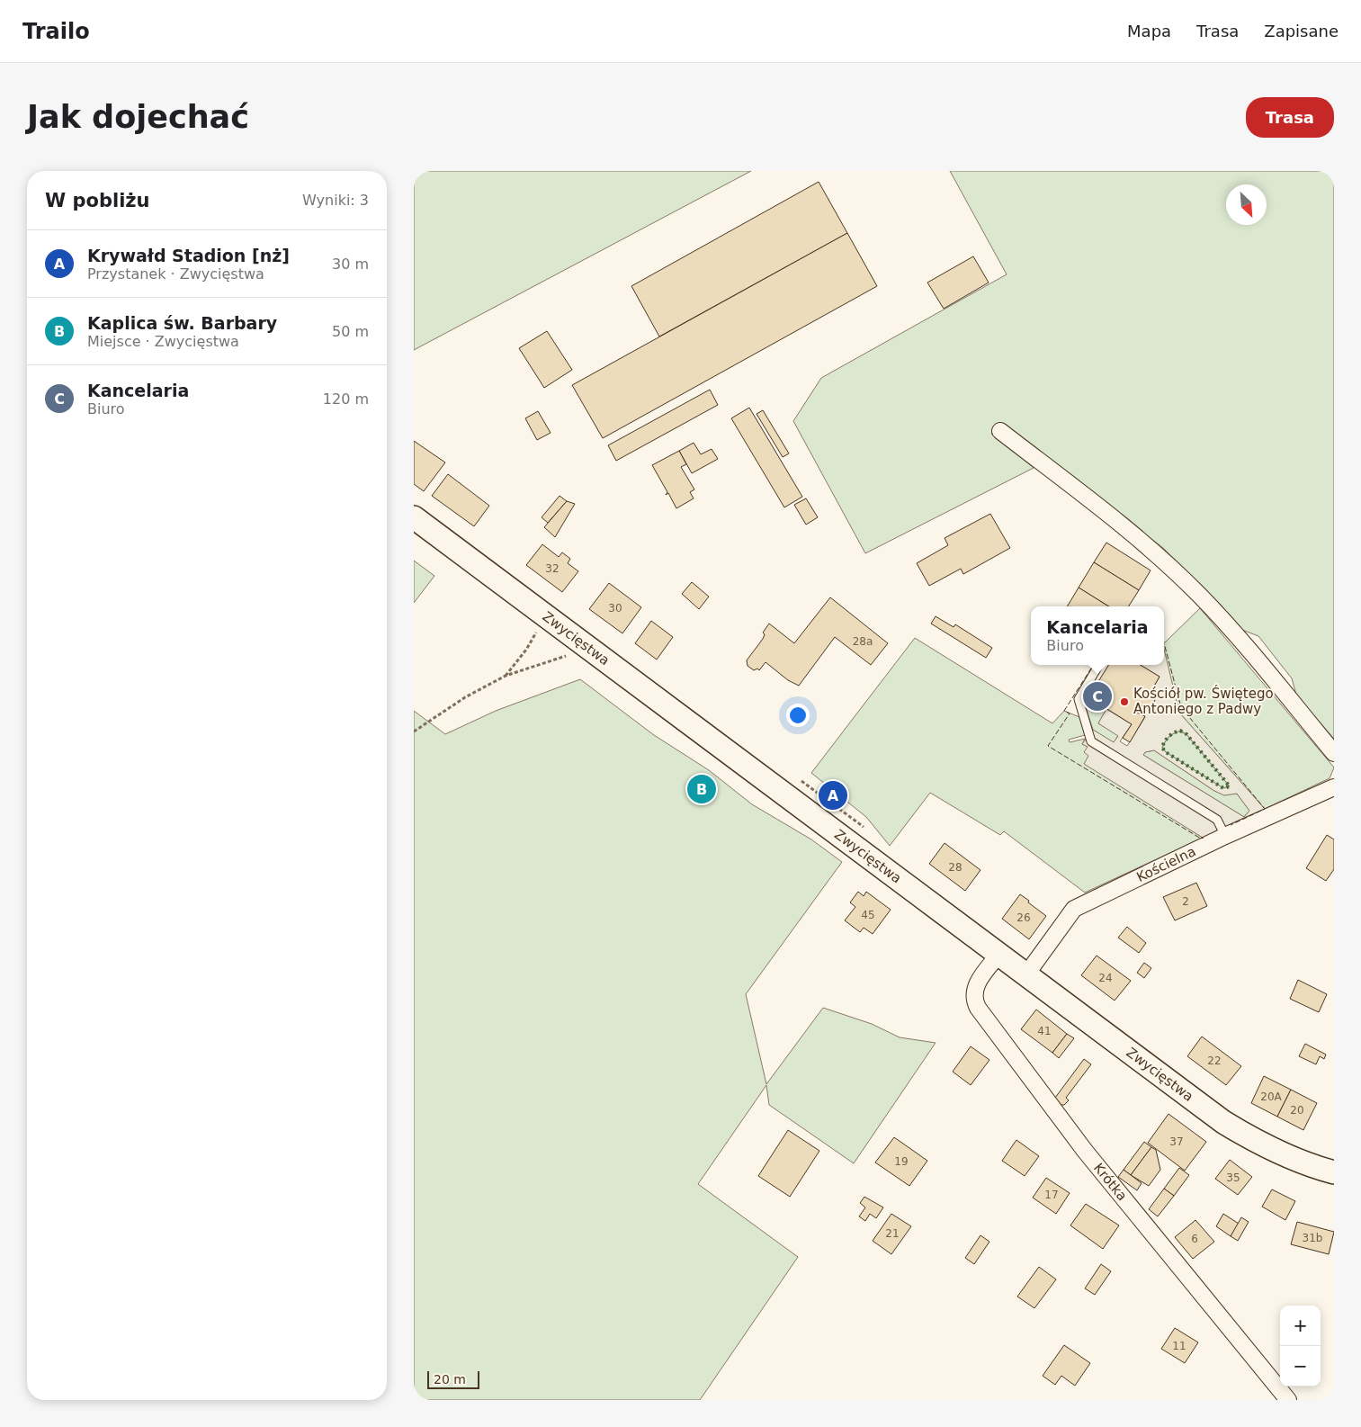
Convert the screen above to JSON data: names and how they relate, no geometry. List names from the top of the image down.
{
  "streets": {
    "main road": ["Zwycięstwa"],
    "street": ["Kościelna", "Krótka"]
  },
  "crossings": [
    ["Zwycięstwa", "Kościelna"],
    ["Zwycięstwa", "Krótka"]
  ],
  "places": ["Kościół pw. Świętego Antoniego z Padwy"],
  "house_numbers": [
    "32",
    "30",
    "28a",
    "28",
    "2",
    "45",
    "26",
    "24",
    "41",
    "22",
    "20A",
    "20",
    "37",
    "19",
    "35",
    "17",
    "21",
    "31b",
    "6",
    "11"
  ],
  "scale_bar": "20 m",
  "north": "bottom right",
  "page": {
    "header": "Trailo",
    "nav": ["Mapa", "Trasa", "Zapisane"],
    "buttons": "Trasa",
    "title": "Jak dojechać",
    "heading": ["W pobliżu", "Wyniki: 3"],
    "list": [
      {
        "mark": "A",
        "name": "Krywałd Stadion [nż]",
        "note": "Przystanek · Zwycięstwa",
        "value": "30 m"
      },
      {
        "mark": "B",
        "name": "Kaplica św. Barbary",
        "note": "Miejsce · Zwycięstwa",
        "value": "50 m"
      },
      {
        "mark": "C",
        "name": "Kancelaria",
        "note": "Biuro",
        "value": "120 m"
      }
    ],
    "popup": ["Kancelaria", "Biuro"],
    "pins": ["C", "B", "A"],
    "map_buttons": ["+", "−"],
    "scale": "20 m"
  }
}
